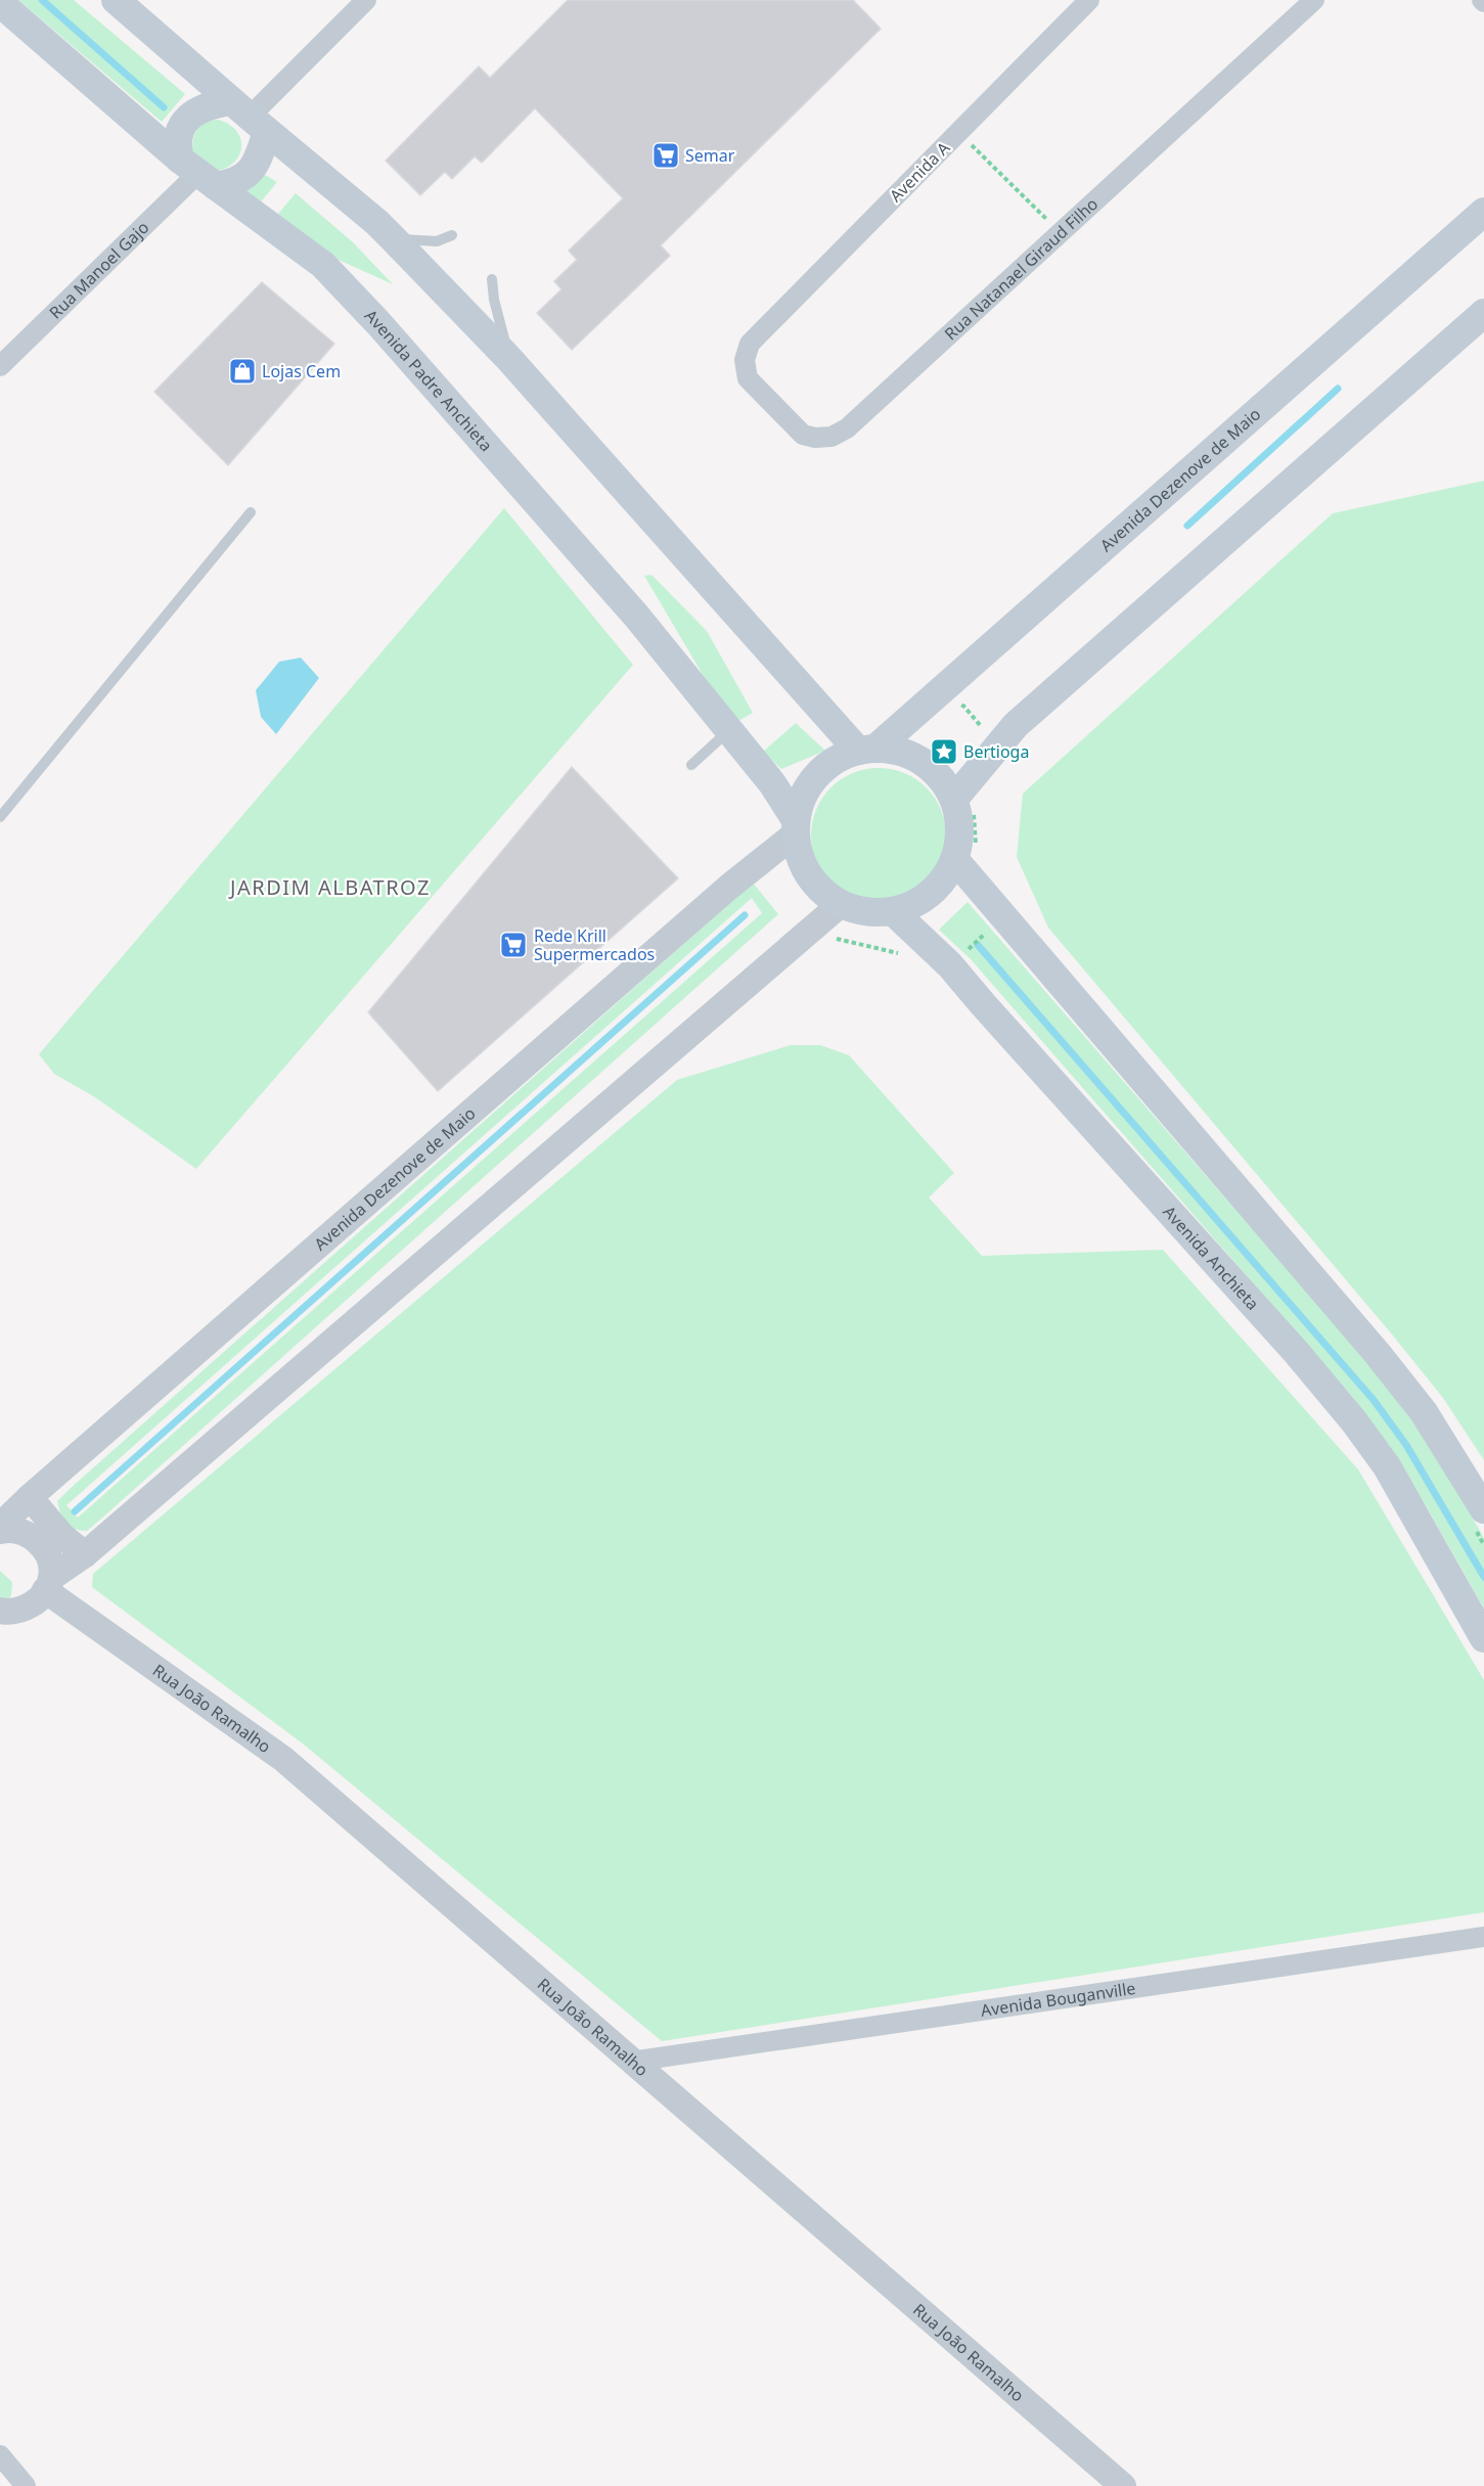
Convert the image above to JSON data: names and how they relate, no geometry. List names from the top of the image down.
{
  "streets": {
    "main road": ["Avenida Padre Anchieta", "Avenida Dezenove de Maio", "Avenida Anchieta"],
    "street": [
      "Avenida A",
      "Rua Natanael Giraud Filho",
      "Rua Manoel Gajo",
      "Rua João Ramalho",
      "Avenida Bouganville"
    ]
  },
  "crossings": [
    ["Avenida A", "Rua Natanael Giraud Filho"],
    ["Rua Manoel Gajo", "Avenida Padre Anchieta"],
    ["Avenida Padre Anchieta", "Avenida Dezenove de Maio"],
    ["Avenida Padre Anchieta", "Avenida Anchieta"],
    ["Avenida Dezenove de Maio", "Avenida Anchieta"],
    ["Rua João Ramalho", "Avenida Bouganville"]
  ],
  "districts": ["JARDIM ALBATROZ"],
  "places": {
    "supermarket": ["Semar", "Rede Krill Supermercados"],
    "shop": ["Lojas Cem"],
    "place": ["Bertioga"]
  }
}
